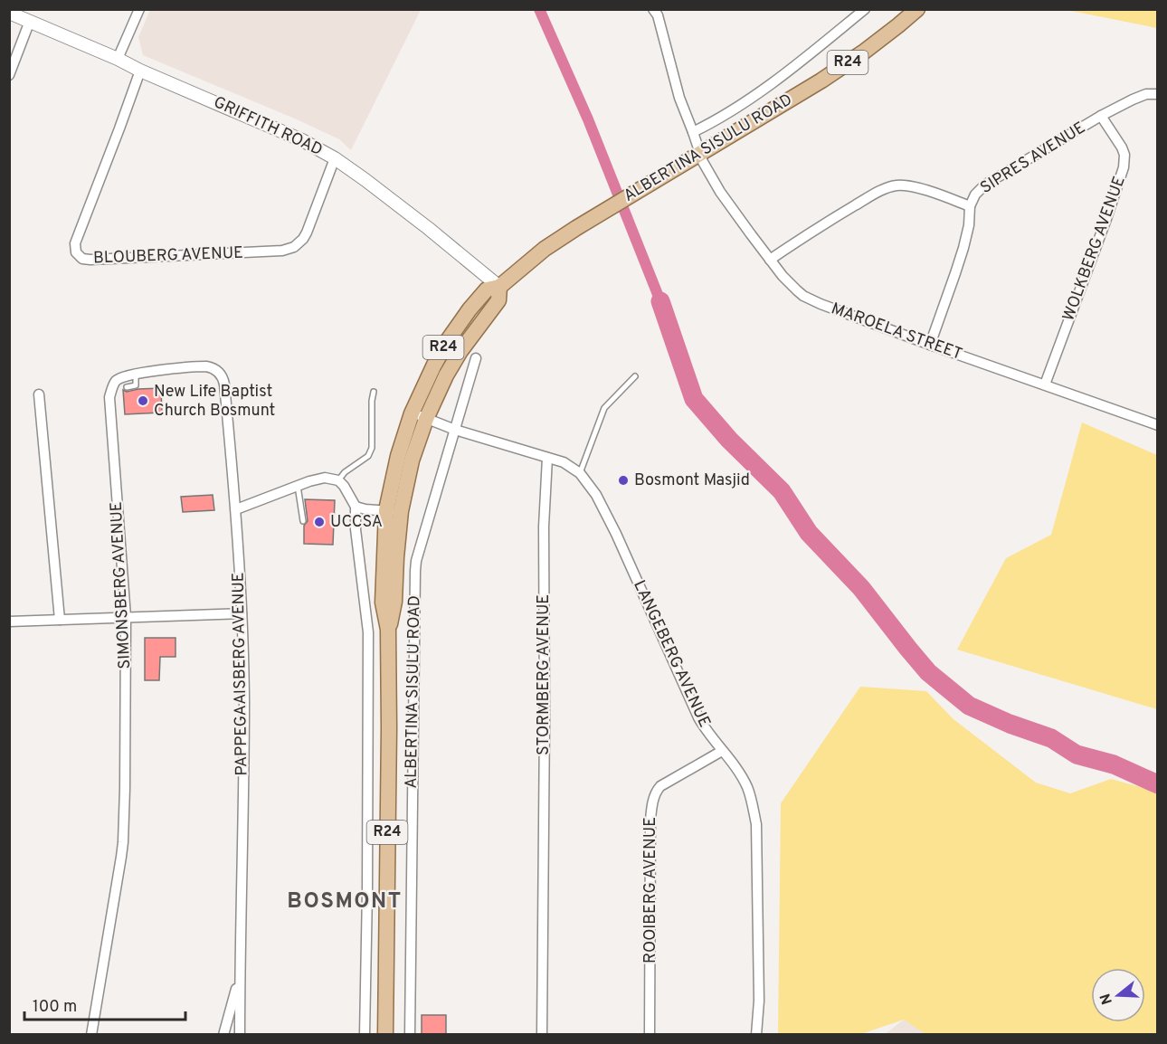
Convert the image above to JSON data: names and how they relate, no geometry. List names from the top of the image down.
{
  "streets": {
    "main road": ["R24", "ALBERTINA SISULU ROAD"],
    "street": [
      "GRIFFITH ROAD",
      "SIPRES AVENUE",
      "WOLKBERG AVENUE",
      "BLOUBERG AVENUE",
      "MAROELA STREET",
      "SIMONSBERG AVENUE",
      "LANGEBERG AVENUE",
      "PAPPEGAAISBERG AVENUE",
      "STORMBERG AVENUE",
      "ROOIBERG AVENUE"
    ]
  },
  "crossings": [
    ["GRIFFITH ROAD", "ALBERTINA SISULU ROAD"],
    ["GRIFFITH ROAD", "BLOUBERG AVENUE"],
    ["ALBERTINA SISULU ROAD", "MAROELA STREET"],
    ["SIPRES AVENUE", "WOLKBERG AVENUE"],
    ["SIPRES AVENUE", "MAROELA STREET"],
    ["WOLKBERG AVENUE", "MAROELA STREET"],
    ["SIMONSBERG AVENUE", "PAPPEGAAISBERG AVENUE"],
    ["LANGEBERG AVENUE", "STORMBERG AVENUE"],
    ["LANGEBERG AVENUE", "ROOIBERG AVENUE"]
  ],
  "districts": ["BOSMONT"],
  "places": ["New Life Baptist Church Bosmunt", "Bosmont Masjid", "UCCSA"],
  "scale_bar": "100 m",
  "north": "left"
}
